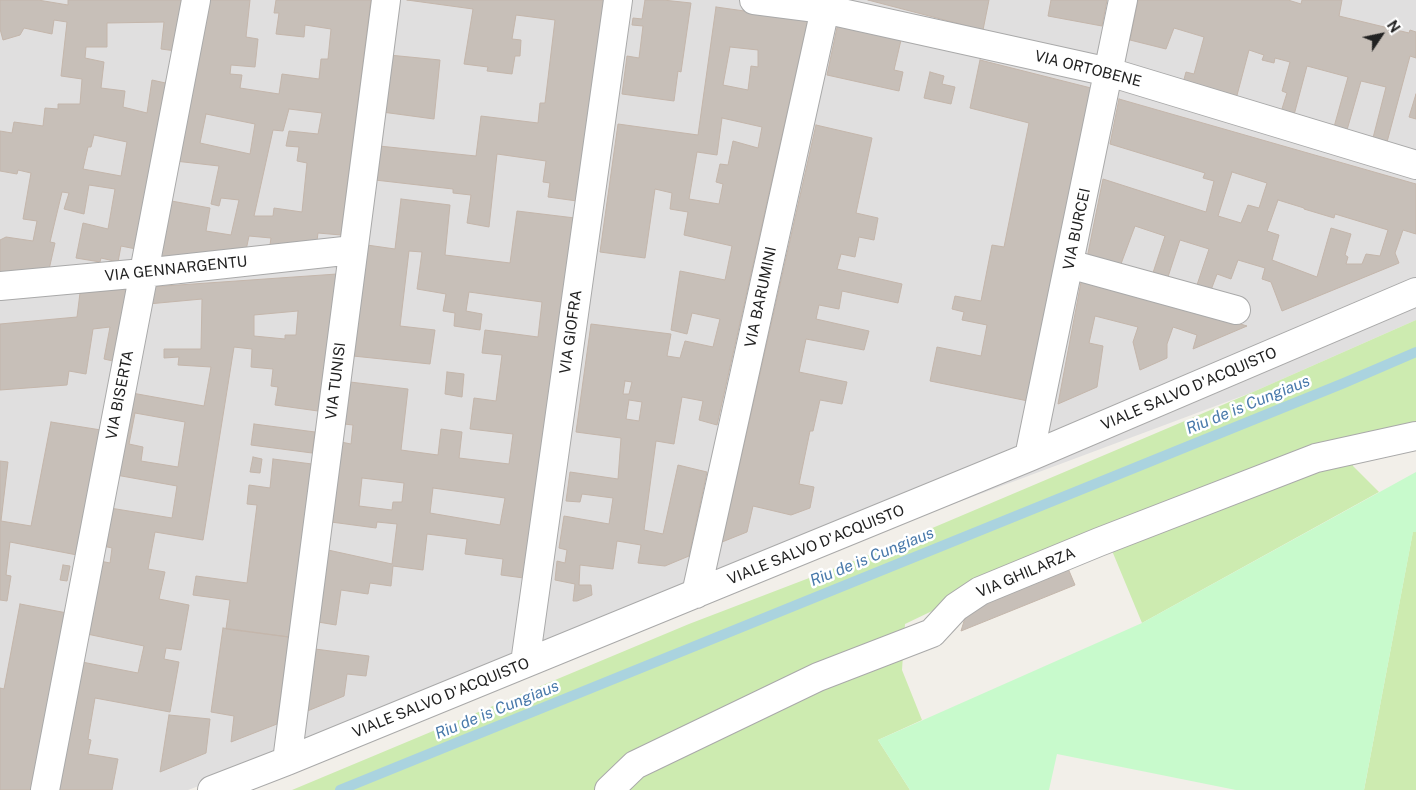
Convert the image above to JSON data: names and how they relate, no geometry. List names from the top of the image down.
{
  "streets": {
    "street": [
      "VIA ORTOBENE",
      "VIA BURCEI",
      "VIA GENNARGENTU",
      "VIA BARUMINI",
      "VIA GIOFRA",
      "VIA TUNISI",
      "VIALE SALVO D'ACQUISTO",
      "VIA BISERTA",
      "VIA GHILARZA"
    ]
  },
  "crossings": [
    ["VIA ORTOBENE", "VIA BURCEI"],
    ["VIA ORTOBENE", "VIA BARUMINI"],
    ["VIA BURCEI", "VIALE SALVO D'ACQUISTO"],
    ["VIA GENNARGENTU", "VIA TUNISI"],
    ["VIA GENNARGENTU", "VIA BISERTA"],
    ["VIA BARUMINI", "VIALE SALVO D'ACQUISTO"],
    ["VIA GIOFRA", "VIALE SALVO D'ACQUISTO"],
    ["VIA TUNISI", "VIALE SALVO D'ACQUISTO"]
  ],
  "water": ["Riu de is Cungiaus"],
  "north": "top right"
}
